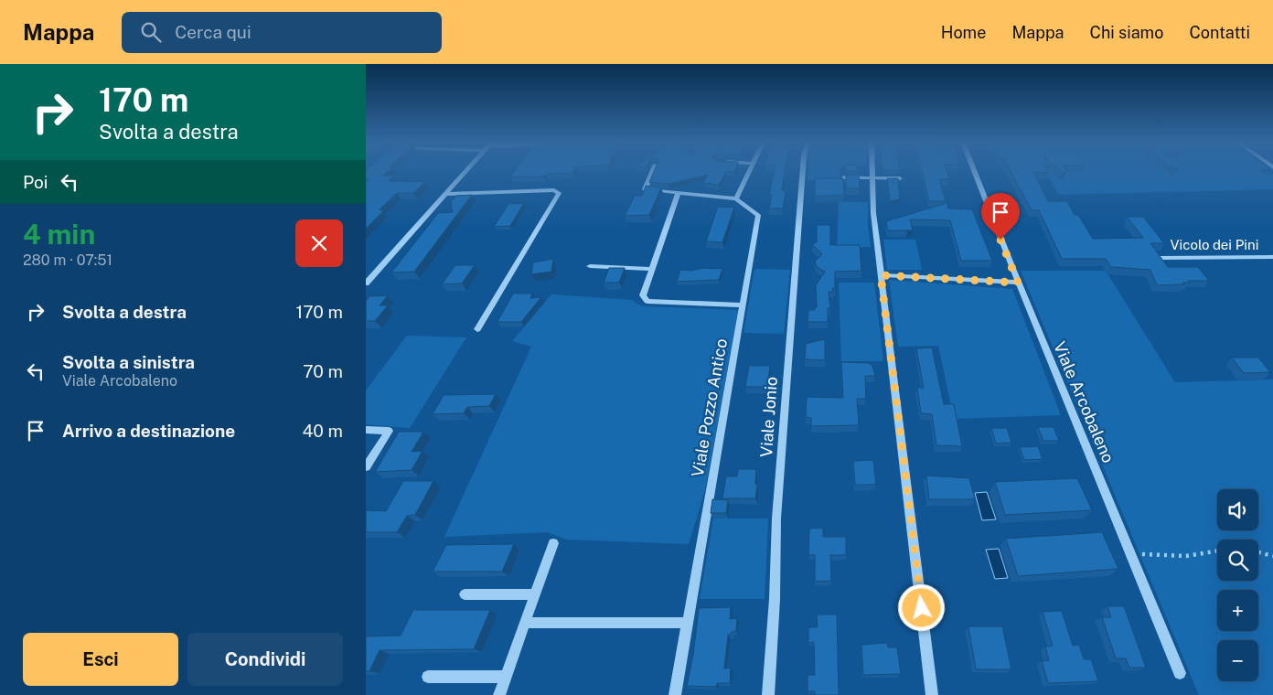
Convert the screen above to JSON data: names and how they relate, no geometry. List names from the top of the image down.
{
  "streets": {
    "street": [
      "Vicolo dei Pini",
      "Viale Arcobaleno",
      "Viale Pozzo Antico",
      "Viale Jonio"
    ]
  },
  "page": {
    "header": "Mappa",
    "search": "Cerca qui",
    "nav": [
      "Home",
      "Mappa",
      "Chi siamo",
      "Contatti"
    ],
    "turn": ["170 m", "Svolta a destra"],
    "then": "Poi",
    "heading": ["4 min", "280 m · 07:51"],
    "list": [
      {
        "name": "Svolta a destra",
        "value": "170 m"
      },
      {
        "name": "Svolta a sinistra",
        "note": "Viale Arcobaleno",
        "value": "70 m"
      },
      {
        "name": "Arrivo a destinazione",
        "value": "40 m"
      }
    ],
    "map_buttons": ["+", "−"],
    "buttons": ["Esci", "Condividi"]
  }
}
